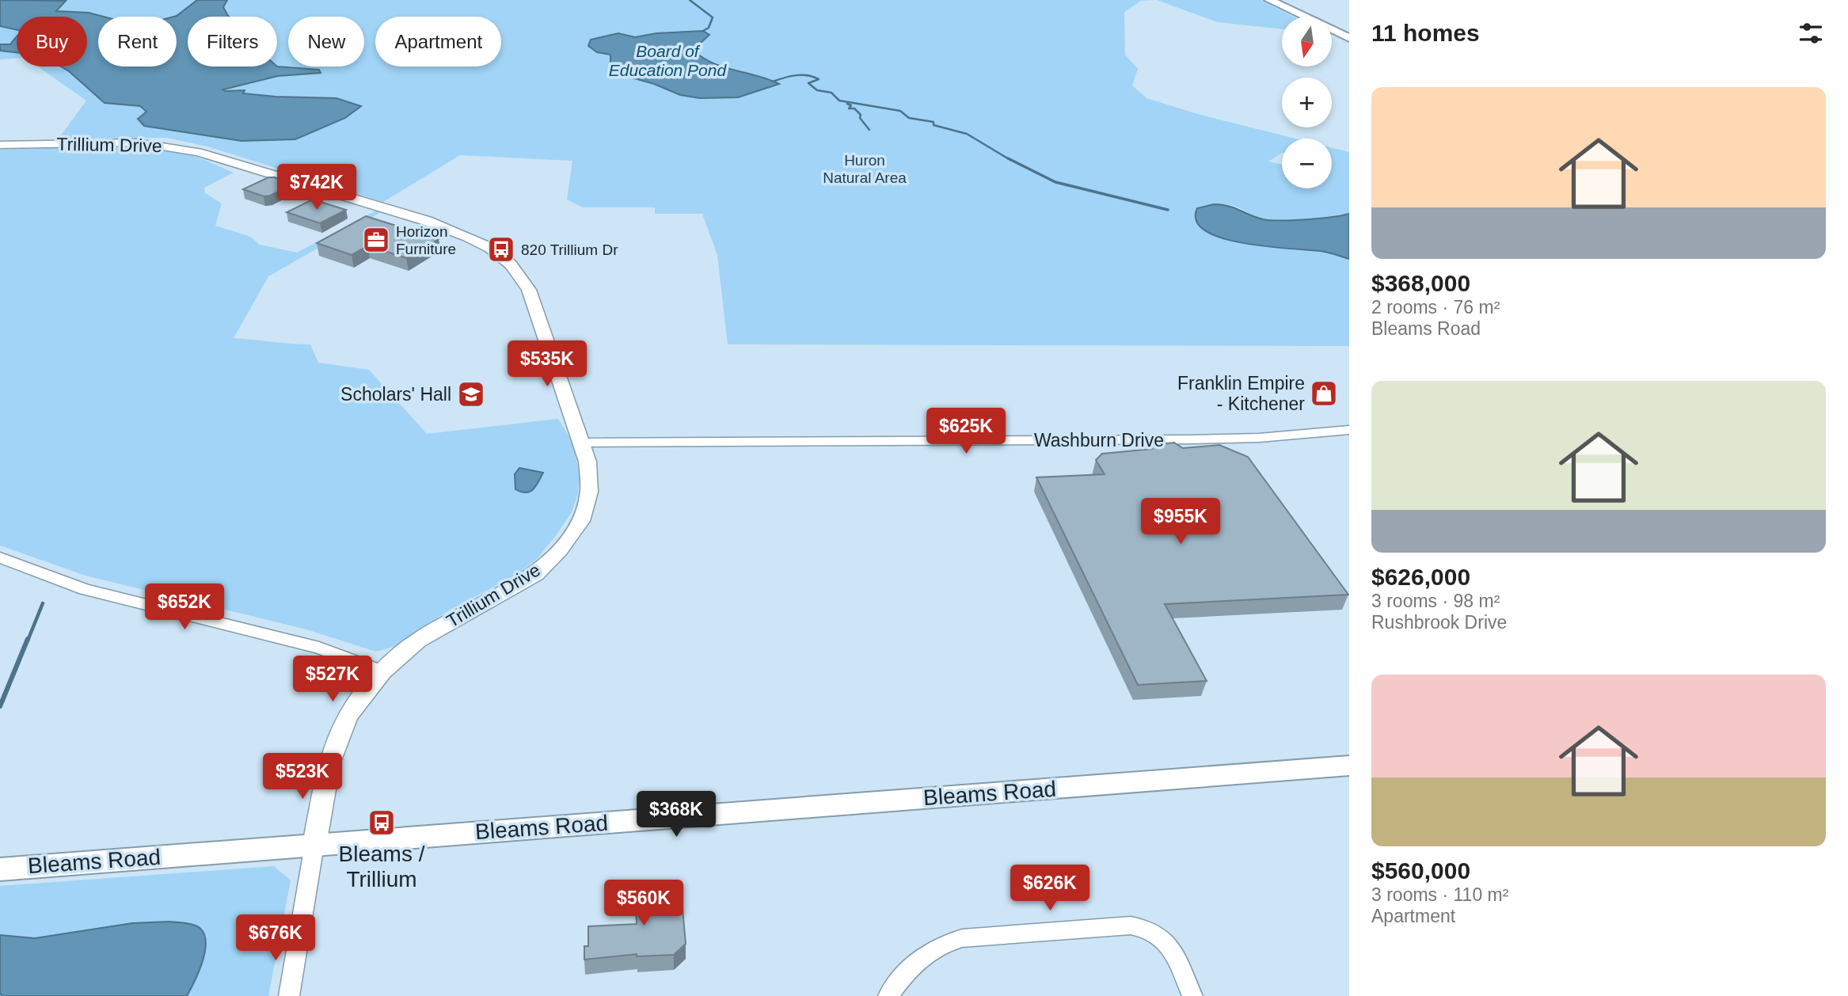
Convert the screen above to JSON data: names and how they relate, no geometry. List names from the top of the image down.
{
  "streets": {
    "main road": ["Bleams Road"],
    "street": ["Trillium Drive", "Washburn Drive"]
  },
  "crossings": [
    ["Trillium Drive", "Washburn Drive"],
    ["Trillium Drive", "Bleams Road"]
  ],
  "water": ["Board of Education Pond"],
  "parks": ["Huron Natural Area"],
  "places": {
    "office": ["Horizon Furniture"],
    "bus stop": ["820 Trillium Dr", "Bleams / Trillium"],
    "shop": ["Franklin Empire - Kitchener"],
    "school or university": ["Scholars' Hall"]
  },
  "north": "bottom",
  "page": {
    "heading": "11 homes",
    "map_buttons": ["+", "−"],
    "chip": [
      "Buy",
      "Rent",
      "Filters",
      "New",
      "Apartment"
    ],
    "list": [
      {
        "name": "$368,000",
        "note": "2 rooms · 76 m² · Bleams Road"
      },
      {
        "name": "$626,000",
        "note": "3 rooms · 98 m² · Rushbrook Drive"
      },
      {
        "name": "$560,000",
        "note": "3 rooms · 110 m² · Apartment"
      }
    ],
    "price": [
      "$742K",
      "$535K",
      "$625K",
      "$955K",
      "$652K",
      "$527K",
      "$523K",
      "$368K",
      "$626K",
      "$560K",
      "$676K"
    ]
  }
}
